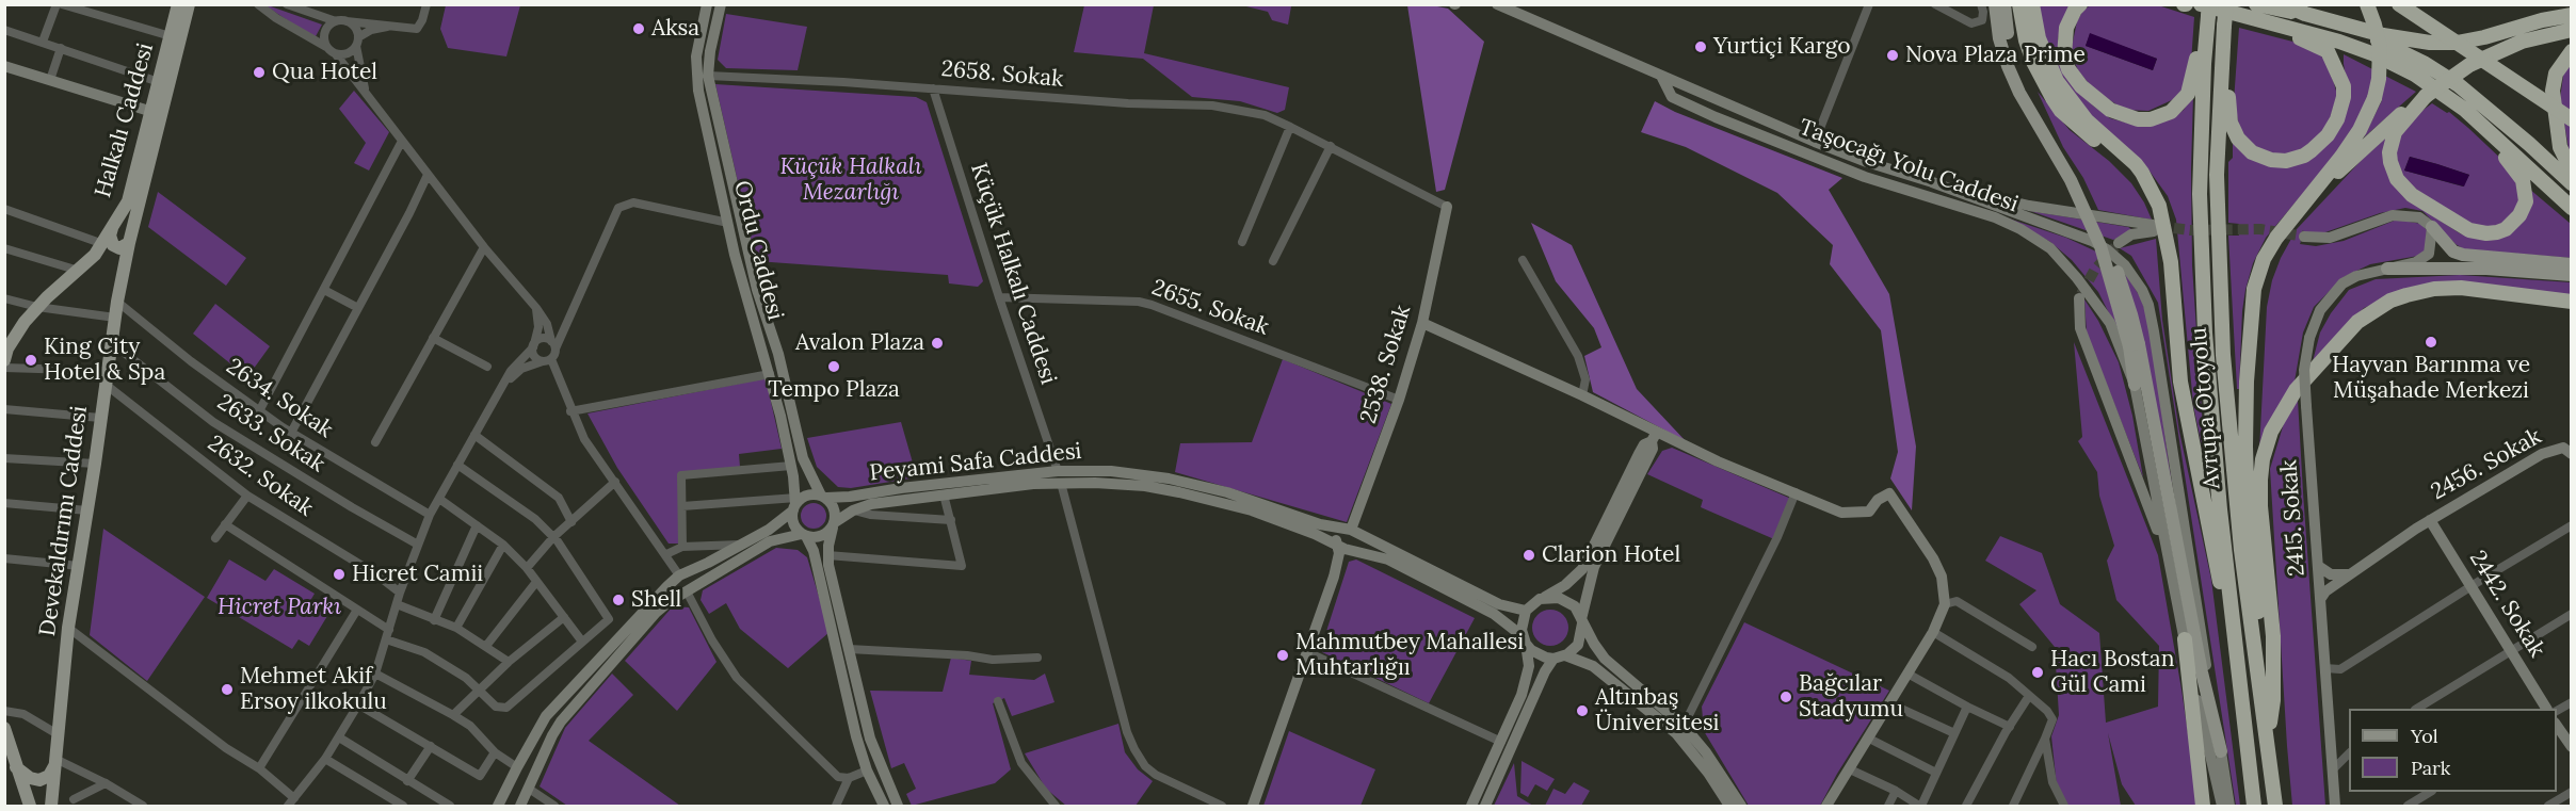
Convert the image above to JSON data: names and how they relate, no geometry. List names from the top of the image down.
{
  "streets": {
    "highway": ["Avrupa Otoyolu"],
    "main road": [
      "Halkalı Caddesi",
      "Taşocağı Yolu Caddesi",
      "Ordu Caddesi",
      "2538. Sokak",
      "Peyami Safa Caddesi",
      "2456. Sokak",
      "2415. Sokak",
      "Devekaldırımı Caddesi",
      "2442. Sokak"
    ],
    "street": [
      "2658. Sokak",
      "Küçük Halkalı Caddesi",
      "2655. Sokak",
      "2634. Sokak",
      "2633. Sokak",
      "2632. Sokak"
    ]
  },
  "crossings": [
    ["2658. Sokak", "Ordu Caddesi"],
    ["2658. Sokak", "Küçük Halkalı Caddesi"],
    ["2658. Sokak", "2538. Sokak"],
    ["Halkalı Caddesi", "Devekaldırımı Caddesi"],
    ["Ordu Caddesi", "Peyami Safa Caddesi"],
    ["Küçük Halkalı Caddesi", "2655. Sokak"],
    ["Küçük Halkalı Caddesi", "Peyami Safa Caddesi"],
    ["2655. Sokak", "2538. Sokak"],
    ["2538. Sokak", "Peyami Safa Caddesi"],
    ["2634. Sokak", "Devekaldırımı Caddesi"],
    ["2633. Sokak", "Devekaldırımı Caddesi"],
    ["2456. Sokak", "2415. Sokak"],
    ["2456. Sokak", "2442. Sokak"],
    ["2632. Sokak", "Devekaldırımı Caddesi"]
  ],
  "parks": ["Küçük Halkalı Mezarlığı", "Hicret Parkı"],
  "places": [
    "Aksa",
    "Yurtiçi Kargo",
    "Nova Plaza Prime",
    "Qua Hotel",
    "Hayvan Barınma ve Müşahade Merkezi",
    "Avalon Plaza",
    "King City Hotel & Spa",
    "Tempo Plaza",
    "Clarion Hotel",
    "Hicret Camii",
    "Shell",
    "Mahmutbey Mahallesi Muhtarlığıı",
    "Hacı Bostan Gül Cami",
    "Mehmet Akif Ersoy ilkokulu",
    "Bağcılar Stadyumu",
    "Altınbaş Üniversitesi"
  ],
  "legend": ["Yol", "Park"]
}
